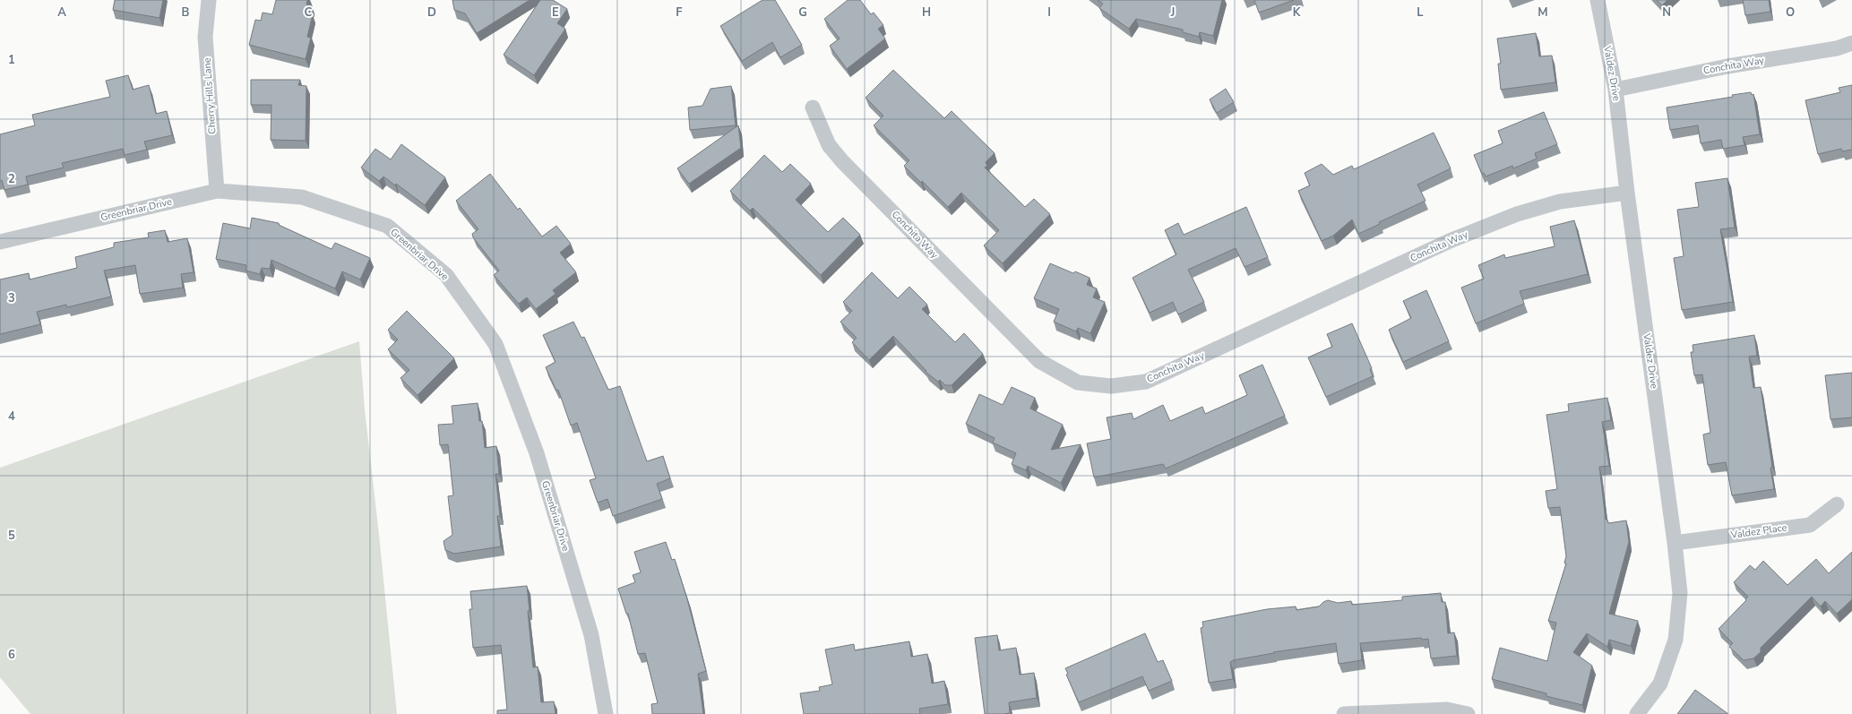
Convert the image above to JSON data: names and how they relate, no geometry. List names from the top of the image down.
{
  "streets": {
    "street": [
      "Conchita Way",
      "Valdez Drive",
      "Cherry Hills Lane",
      "Greenbriar Drive",
      "Valdez Place"
    ]
  },
  "crossings": [
    ["Conchita Way", "Valdez Drive"],
    ["Valdez Drive", "Valdez Place"],
    ["Cherry Hills Lane", "Greenbriar Drive"]
  ],
  "grid": {
    "columns": [
      "A",
      "B",
      "C",
      "D",
      "E",
      "F",
      "G",
      "H",
      "I",
      "J",
      "K",
      "L",
      "M",
      "N",
      "O"
    ],
    "rows": [
      "1",
      "2",
      "3",
      "4",
      "5",
      "6"
    ]
  }
}
